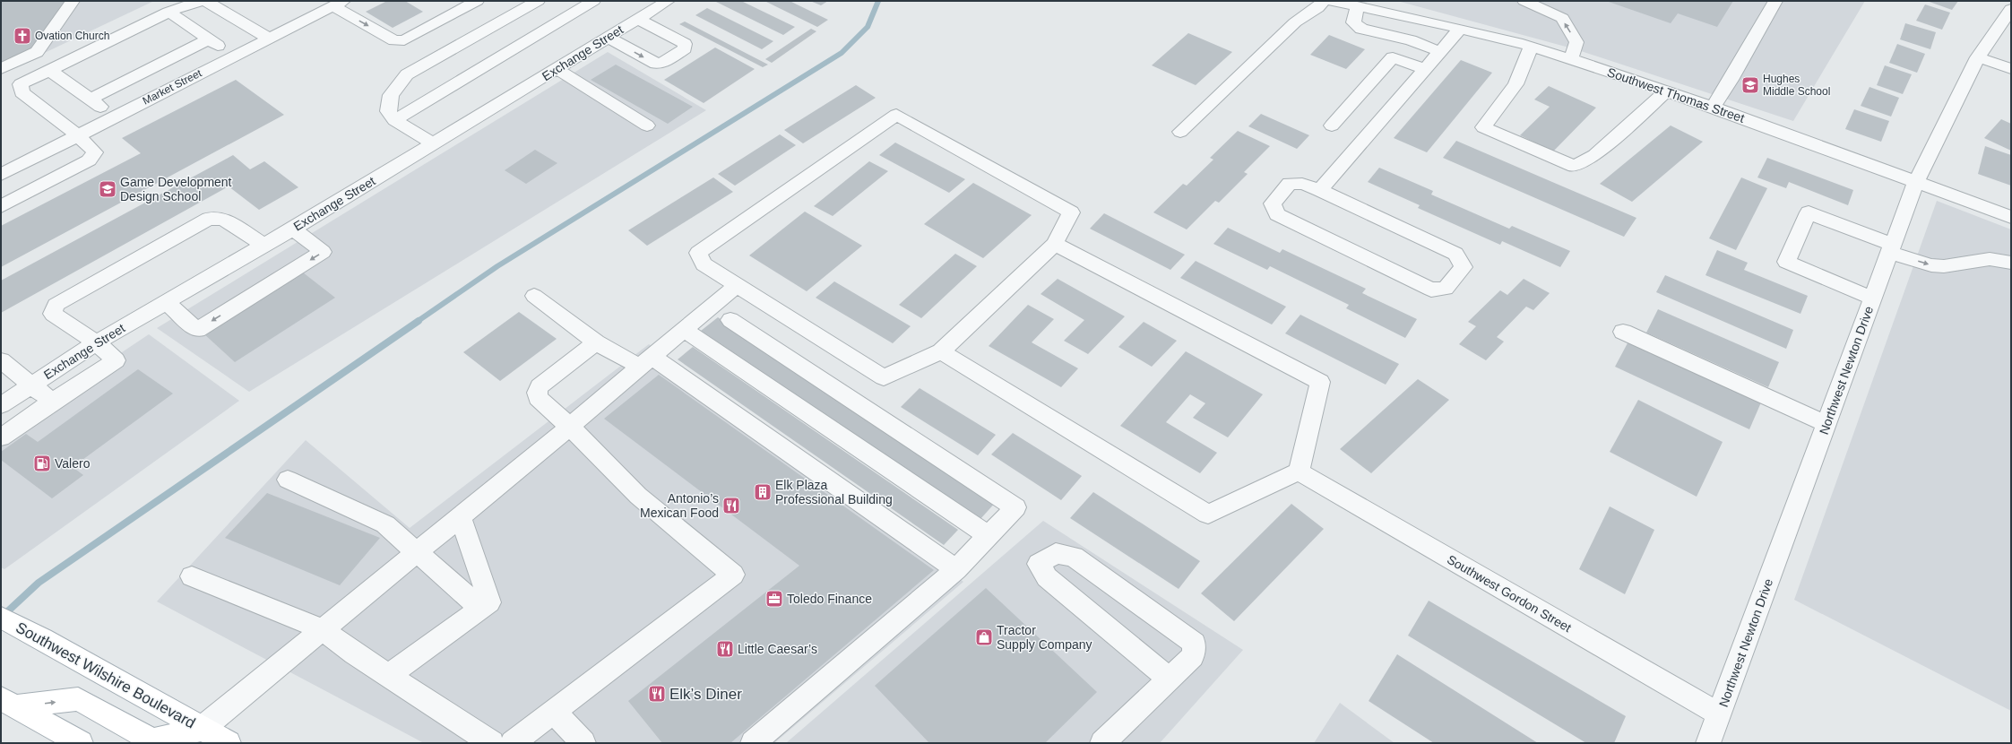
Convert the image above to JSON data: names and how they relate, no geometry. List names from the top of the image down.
{
  "streets": {
    "main road": ["Southwest Wilshire Boulevard"],
    "street": [
      "Exchange Street",
      "Market Street",
      "Southwest Thomas Street",
      "Northwest Newton Drive",
      "Southwest Gordon Street"
    ]
  },
  "crossings": [
    ["Southwest Thomas Street", "Northwest Newton Drive"],
    ["Northwest Newton Drive", "Southwest Gordon Street"]
  ],
  "places": {
    "church": ["Ovation Church"],
    "school or university": ["Hughes Middle School", "Game Development Design School"],
    "fuel station": ["Valero"],
    "building": ["Elk Plaza Professional Building"],
    "restaurant": ["Antonio’s Mexican Food", "Little Caesar’s", "Elk’s Diner"],
    "office": ["Toledo Finance"],
    "shop": ["Tractor Supply Company"]
  }
}
